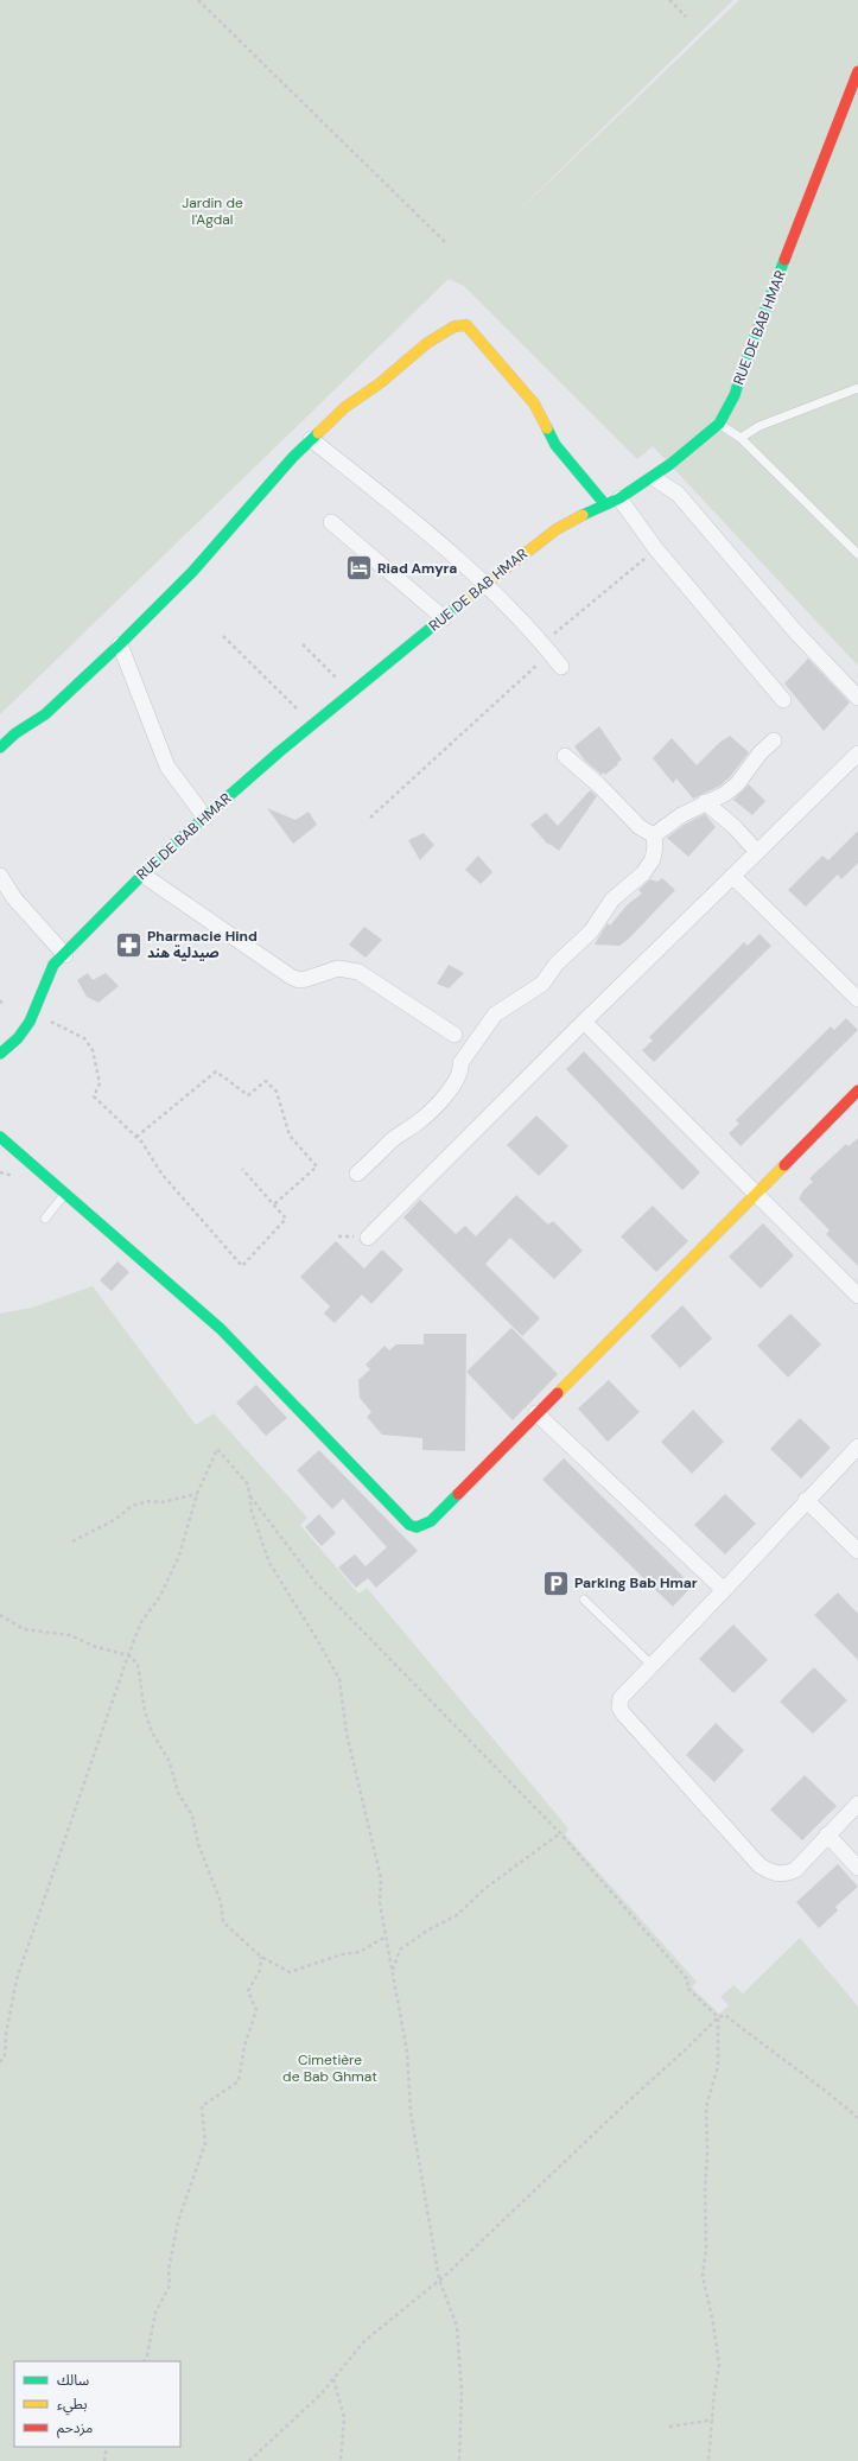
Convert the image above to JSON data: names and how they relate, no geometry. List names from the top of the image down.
{
  "streets": {
    "street": ["RUE DE BAB HMAR"]
  },
  "parks": ["Jardin de l'Agdal", "Cimetière de Bab Ghmat"],
  "places": {
    "hotel": ["Riad Amyra"],
    "pharmacy": ["Pharmacie Hind صيدلية هند"],
    "parking": ["Parking Bab Hmar"]
  },
  "legend": ["سالك", "بطيء", "مزدحم"]
}
